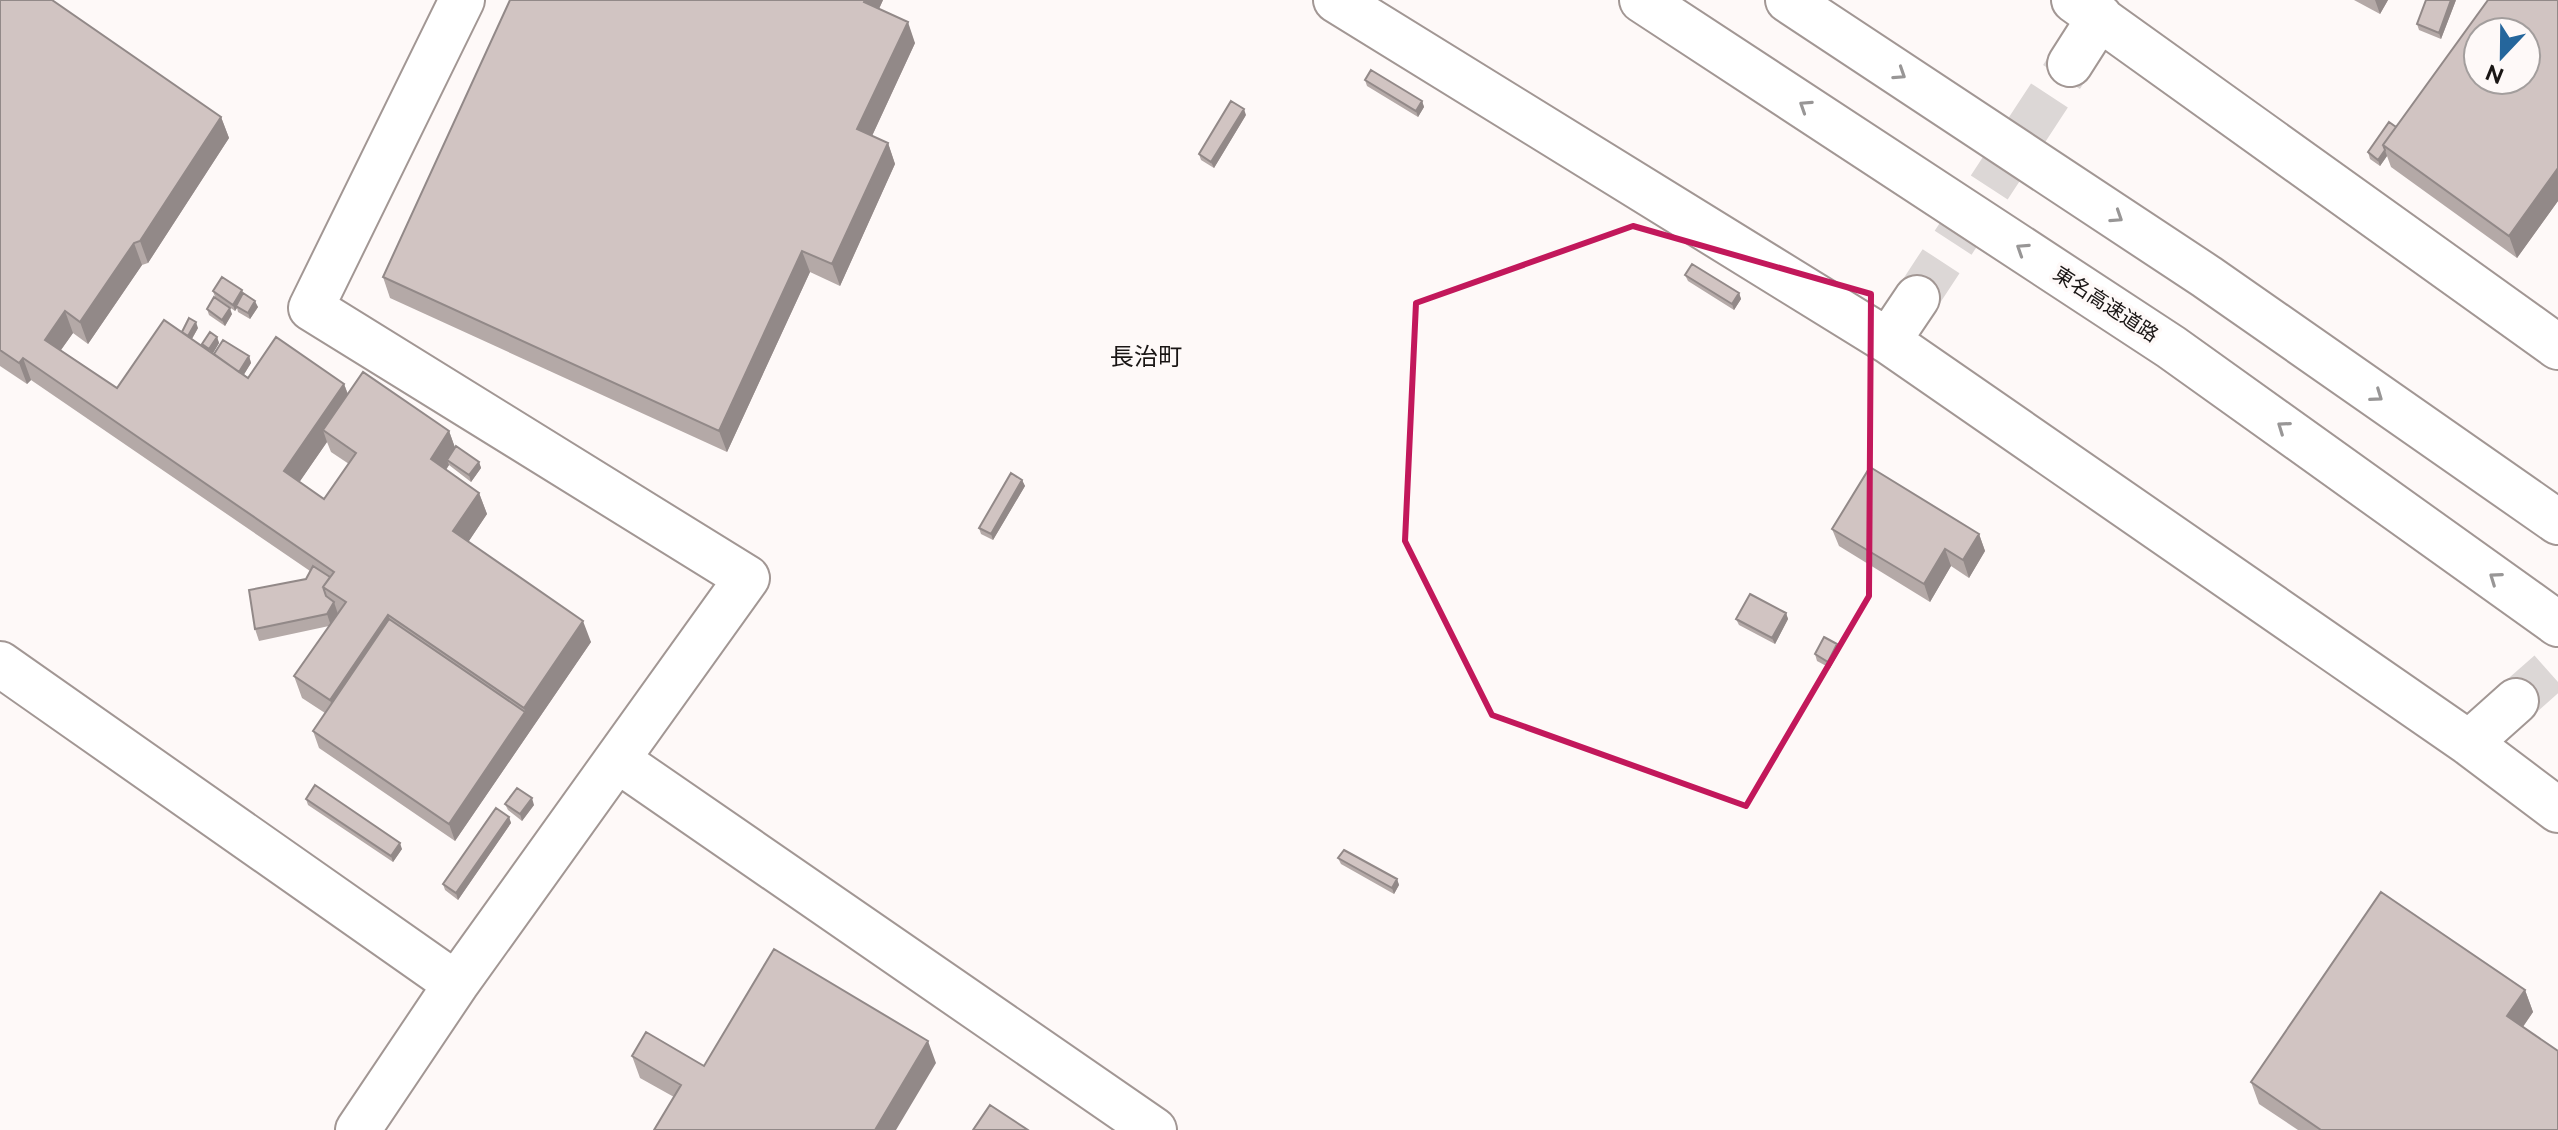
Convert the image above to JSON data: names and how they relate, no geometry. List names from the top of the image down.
{
  "streets": {
    "main road": ["東名高速道路"]
  },
  "districts": ["長治町"],
  "north": "bottom"
}
